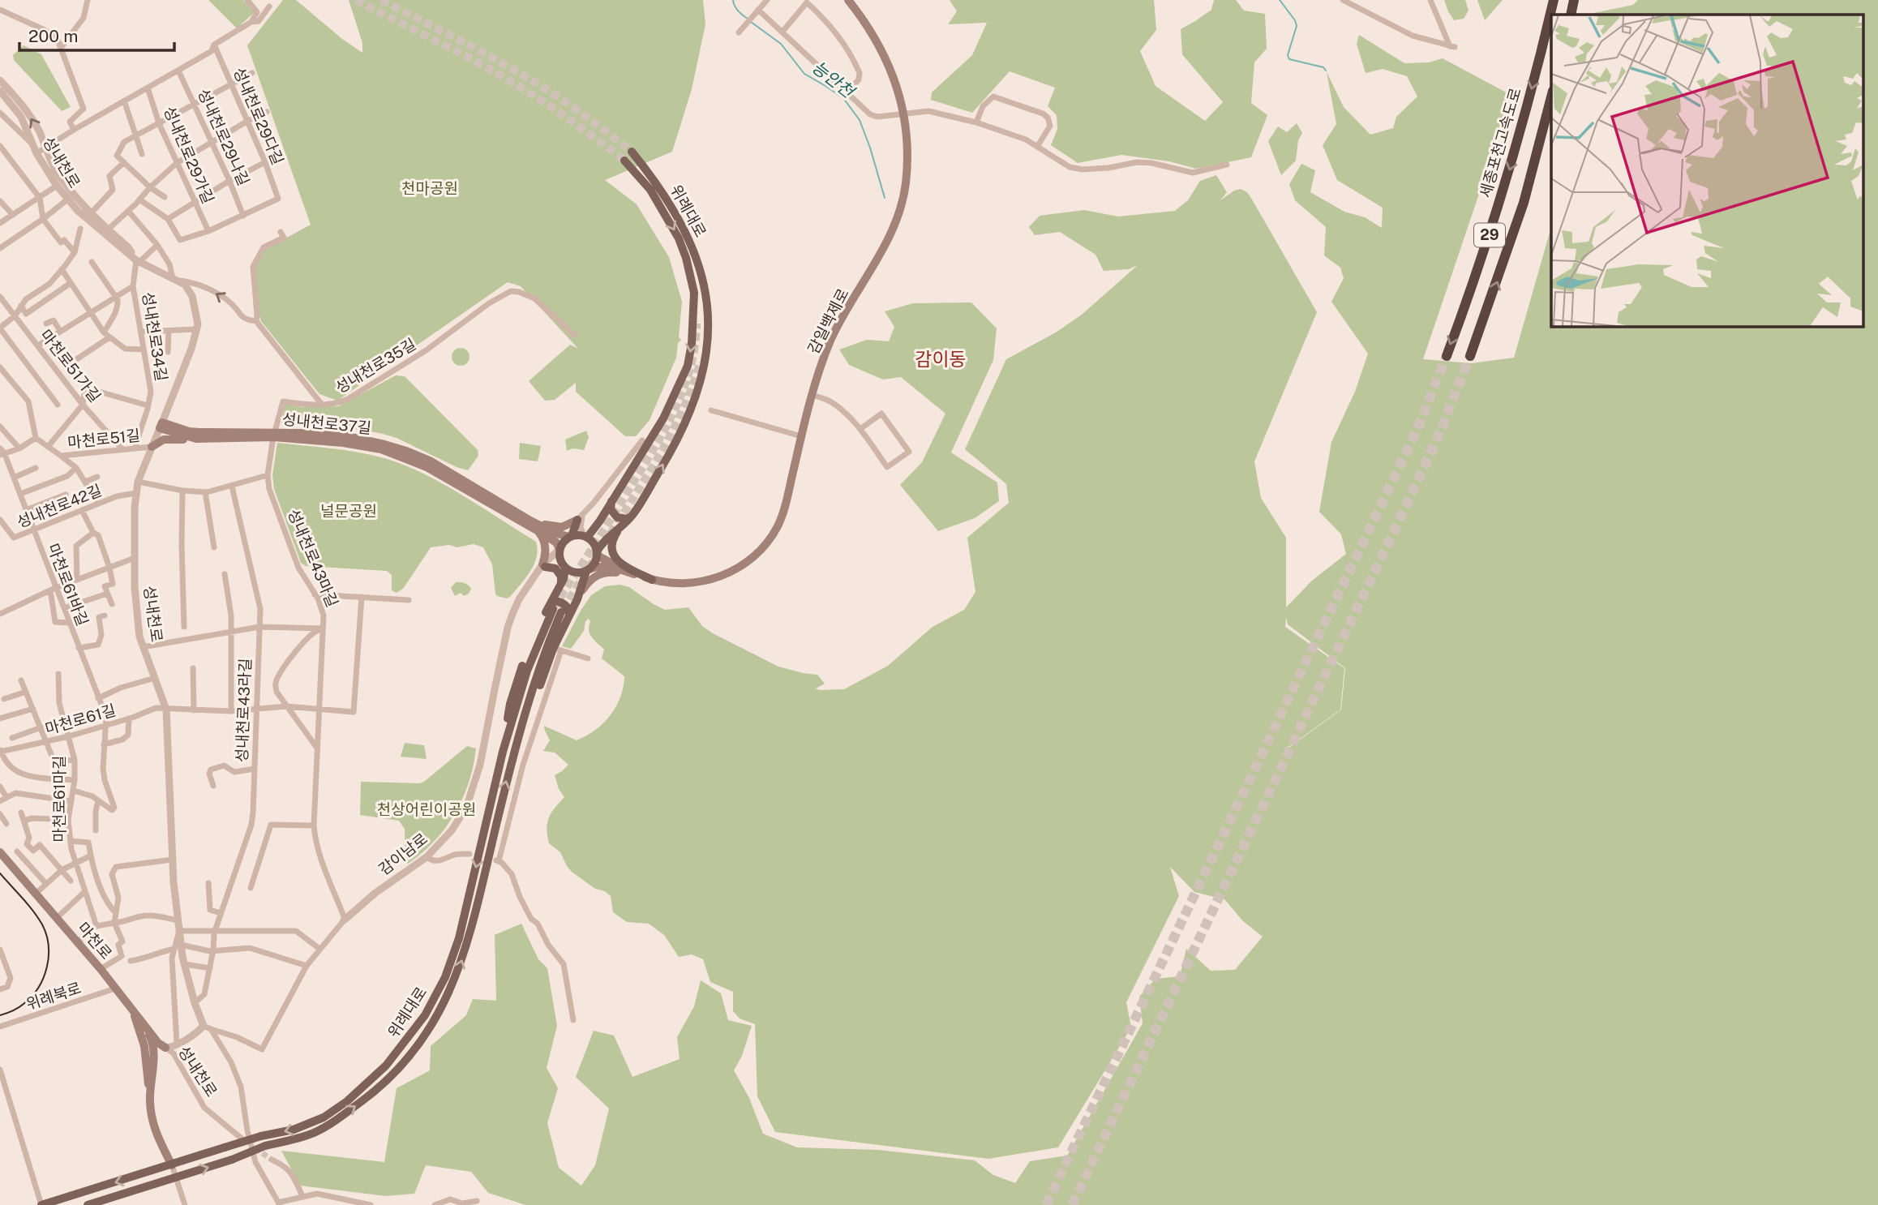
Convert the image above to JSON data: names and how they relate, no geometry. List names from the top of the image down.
{
  "streets": {
    "highway": ["세종포천고속도로", "29"],
    "main road": [
      "위례대로",
      "감일백제로",
      "성내천로37길",
      "마천로"
    ],
    "street": [
      "성내천로29다길",
      "성내천로29나길",
      "성내천로29가길",
      "성내천로",
      "성내천로34길",
      "마천로51가길",
      "성내천로35길",
      "마천로51길",
      "성내천로42길",
      "성내천로43마길",
      "마천로61바길",
      "성내천로43라길",
      "마천로61길",
      "마천로61마길",
      "감이남로",
      "위례북로"
    ]
  },
  "crossings": [
    ["성내천로29다길", "성내천로29나길"],
    ["성내천로", "성내천로34길"],
    ["성내천로", "성내천로35길"],
    ["성내천로", "성내천로37길"],
    ["성내천로", "마천로51길"],
    ["성내천로", "성내천로42길"],
    ["성내천로", "마천로61길"],
    ["성내천로", "감이남로"],
    ["성내천로", "마천로"],
    ["위례대로", "성내천로37길"],
    ["위례대로", "감이남로"],
    ["성내천로34길", "마천로51길"],
    ["마천로51가길", "마천로51길"],
    ["성내천로35길", "성내천로43마길"],
    ["성내천로37길", "성내천로43마길"],
    ["성내천로37길", "감이남로"],
    ["성내천로42길", "마천로61바길"],
    ["성내천로43마길", "마천로61길"],
    ["성내천로43마길", "감이남로"],
    ["마천로61바길", "마천로61길"],
    ["성내천로43라길", "마천로61길"],
    ["마천로61길", "마천로61마길"],
    ["마천로", "위례북로"]
  ],
  "districts": ["감이동"],
  "water": ["능안천"],
  "parks": ["천마공원", "널문공원", "천상어린이공원"],
  "scale_bar": "200 m"
}
